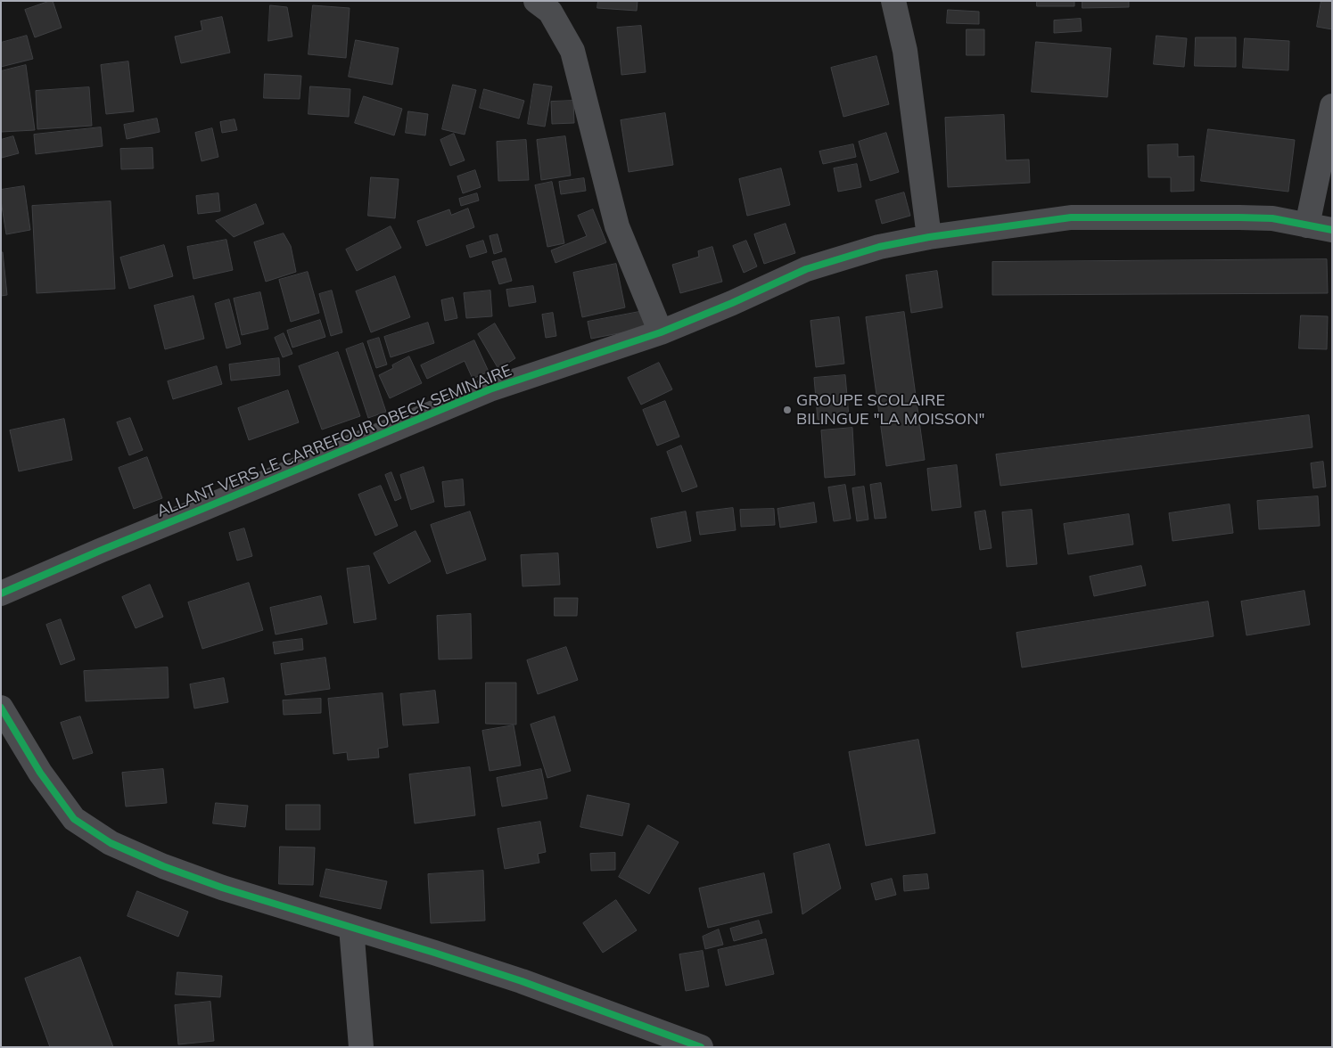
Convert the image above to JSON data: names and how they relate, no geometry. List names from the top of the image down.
{
  "streets": {
    "street": ["ALLANT VERS LE CARREFOUR OBECK SEMINAIRE"]
  },
  "places": ["GROUPE SCOLAIRE BILINGUE \"LA MOISSON\""]
}
